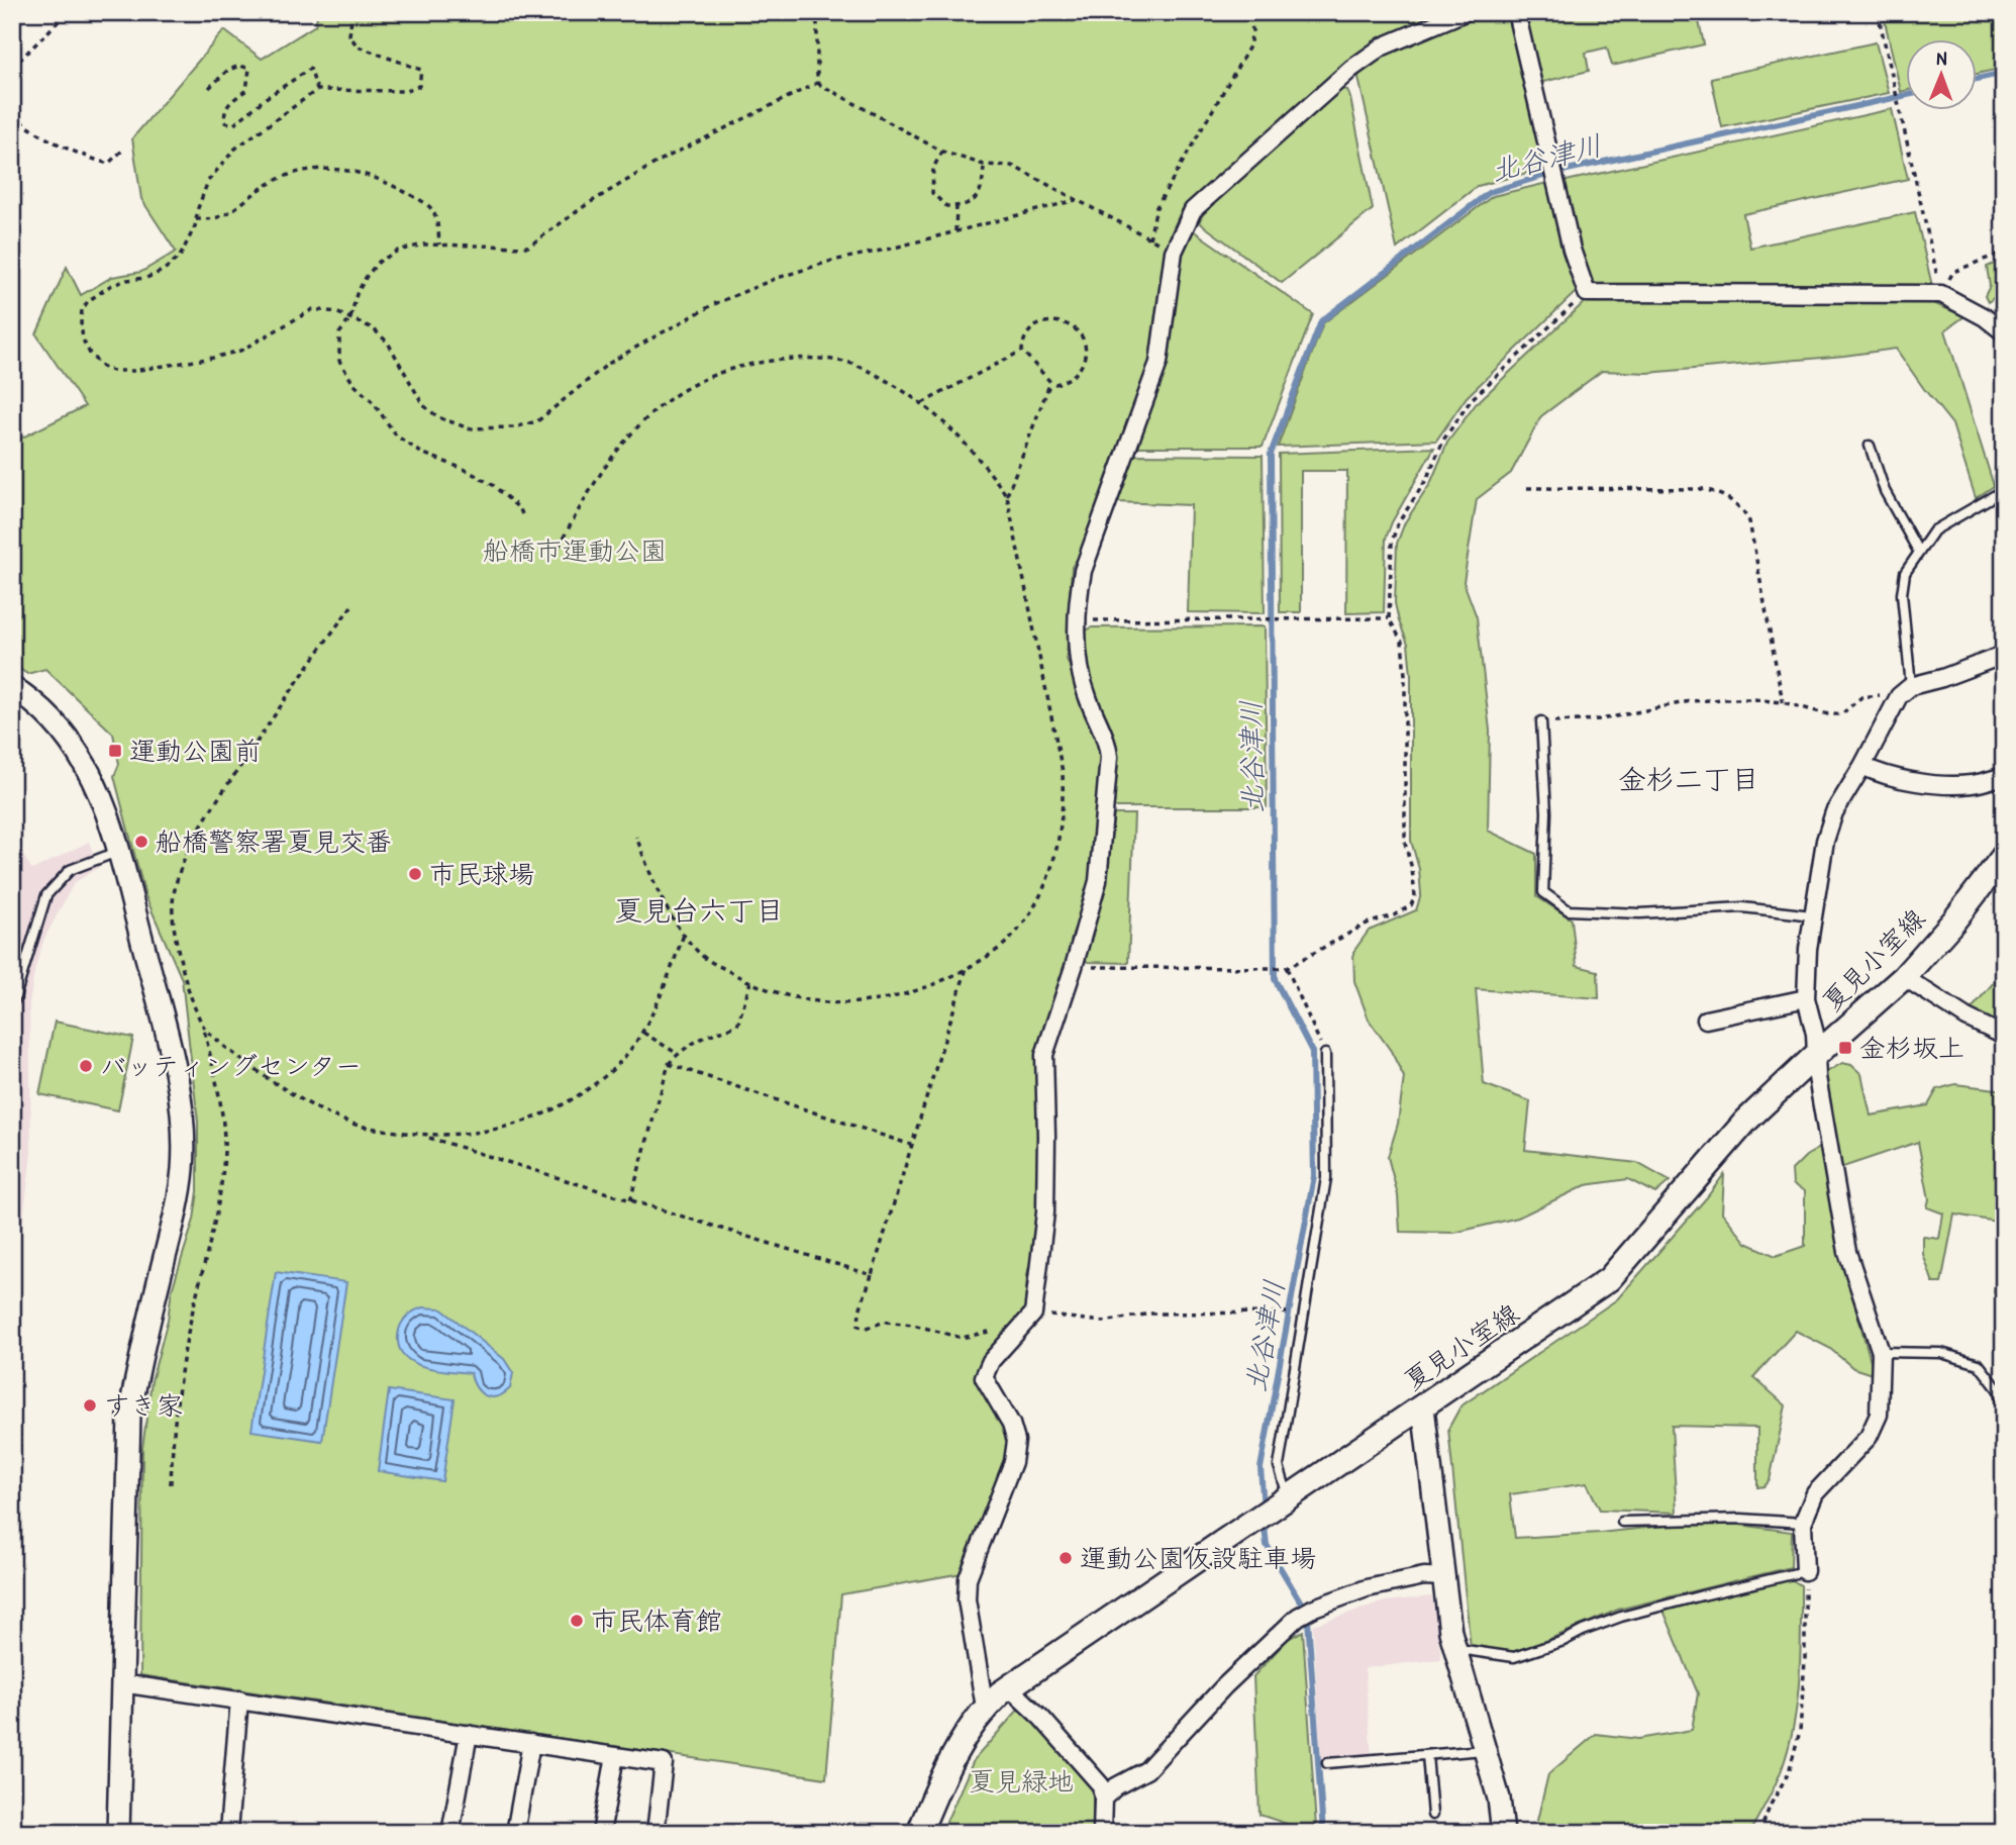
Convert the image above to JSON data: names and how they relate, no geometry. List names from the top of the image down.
{
  "streets": {
    "main road": ["夏見小室線"]
  },
  "districts": ["金杉二丁目", "夏見台六丁目"],
  "water": ["北谷津川"],
  "parks": ["船橋市運動公園", "夏見緑地"],
  "places": {
    "transit": ["運動公園前", "金杉坂上"],
    "other": [
      "船橋警察署夏見交番",
      "市民球場",
      "バッティングセンター",
      "すき家",
      "運動公園仮設駐車場",
      "市民体育館"
    ]
  },
  "north": "top"
}
